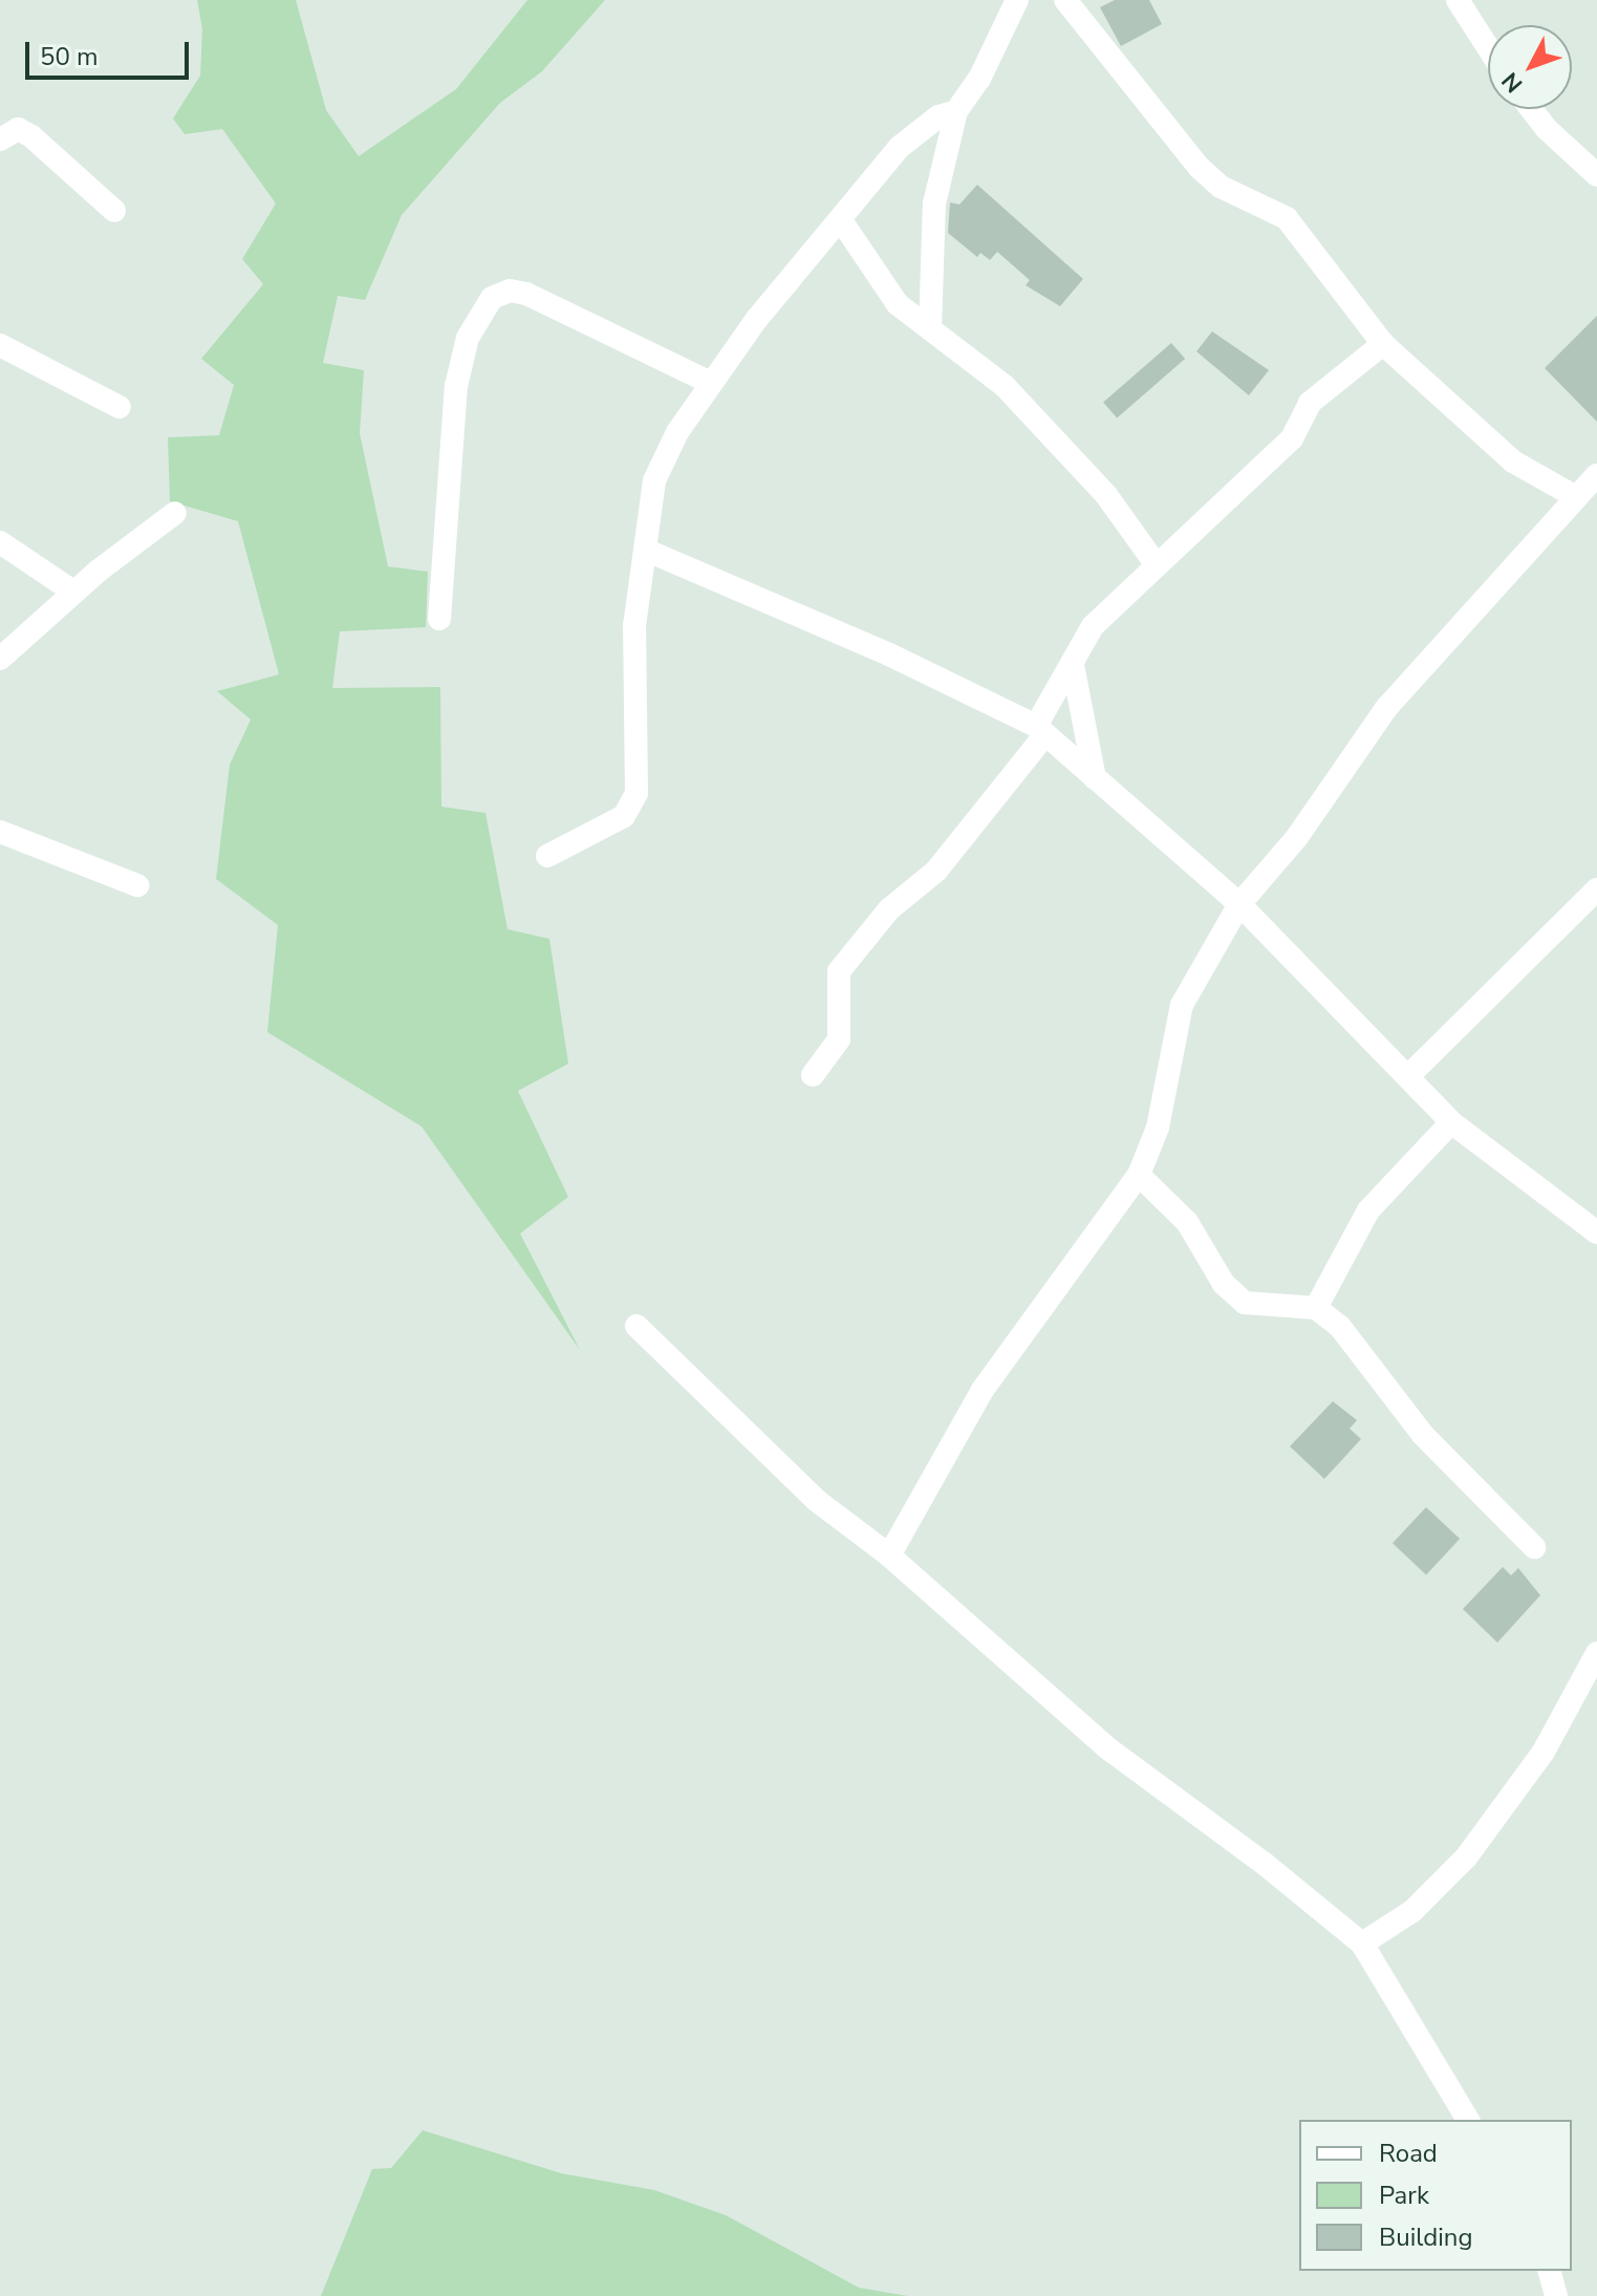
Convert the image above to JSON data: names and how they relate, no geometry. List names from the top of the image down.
{
  "legend": ["Road", "Park", "Building"],
  "scale_bar": "50 m",
  "north": "bottom left"
}
